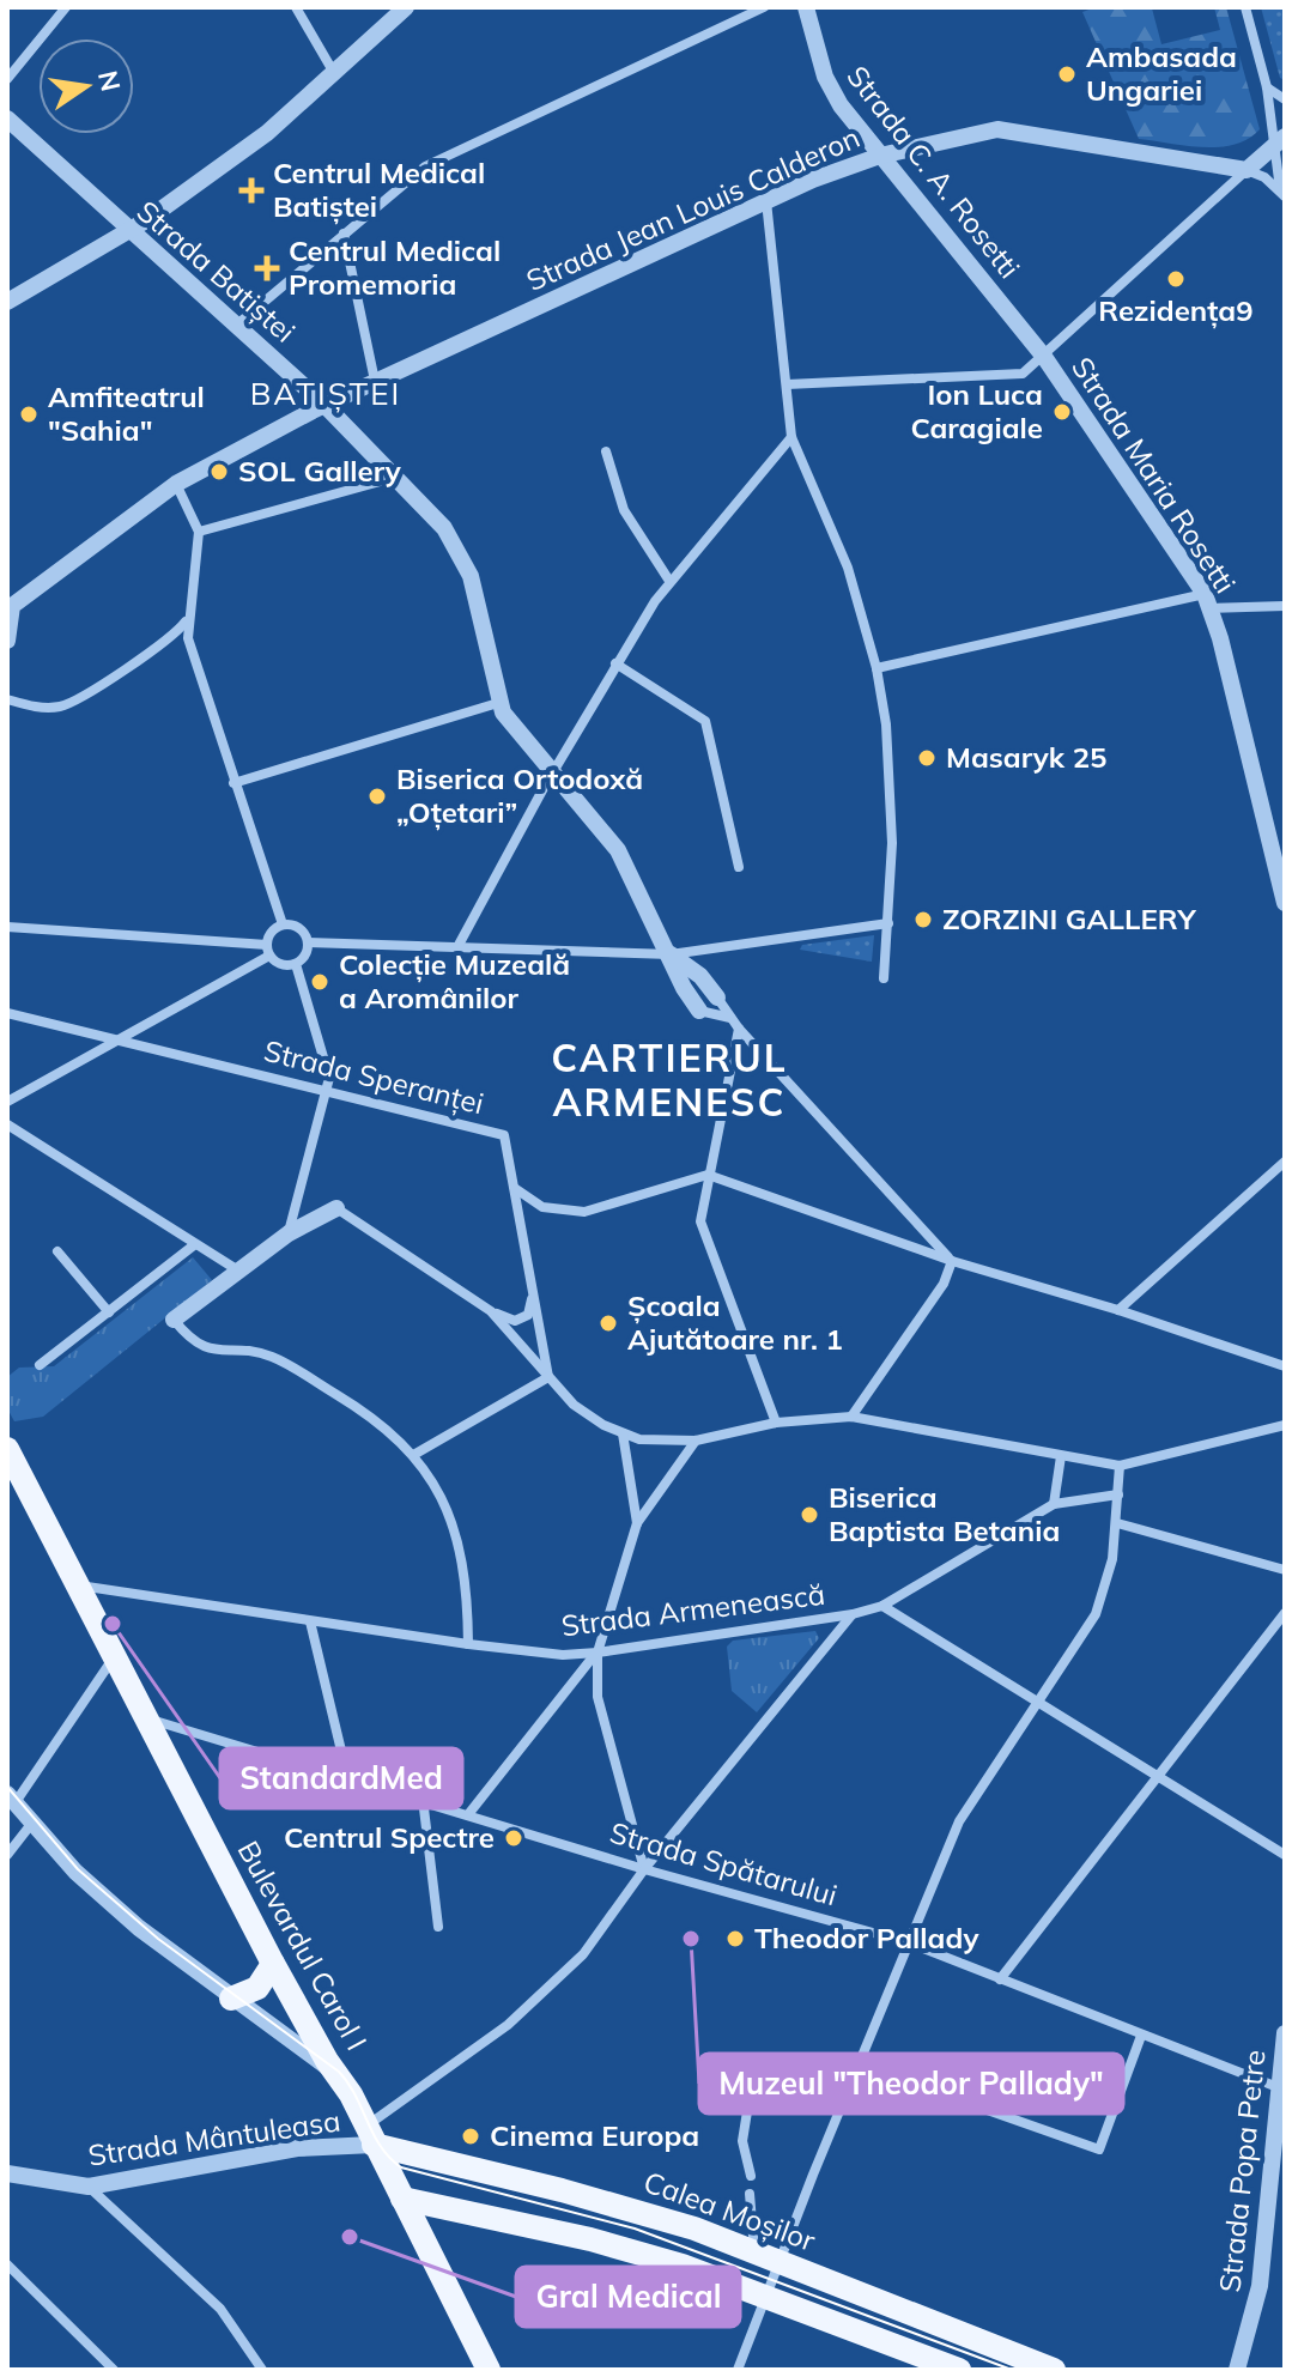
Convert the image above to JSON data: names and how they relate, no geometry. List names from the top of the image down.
{
  "streets": {
    "main road": ["Bulevardul Carol I", "Calea Moșilor"],
    "street": [
      "Strada C. A. Rosetti",
      "Strada Jean Louis Calderon",
      "Strada Batiștei",
      "Strada Maria Rosetti",
      "Strada Speranței",
      "Strada Armenească",
      "Strada Spătarului",
      "Strada Mântuleasa",
      "Strada Popa Petre"
    ]
  },
  "crossings": [
    ["Strada C. A. Rosetti", "Strada Jean Louis Calderon"],
    ["Strada C. A. Rosetti", "Strada Maria Rosetti"],
    ["Strada Jean Louis Calderon", "Strada Batiștei"],
    ["Strada Armenească", "Bulevardul Carol I"],
    ["Strada Spătarului", "Bulevardul Carol I"],
    ["Strada Spătarului", "Strada Popa Petre"],
    ["Bulevardul Carol I", "Strada Mântuleasa"],
    ["Bulevardul Carol I", "Calea Moșilor"],
    ["Strada Mântuleasa", "Calea Moșilor"]
  ],
  "districts": ["BATIȘTEI", "CARTIERUL ARMENESC"],
  "places": {
    "other": [
      "Ambasada Ungariei",
      "Rezidența9",
      "Ion Luca Caragiale",
      "Amfiteatrul \"Sahia\"",
      "SOL Gallery",
      "Masaryk 25",
      "Biserica Ortodoxă „Oțetari”",
      "ZORZINI GALLERY",
      "Colecție Muzeală a Aromânilor",
      "Școala Ajutătoare nr. 1",
      "Biserica Baptista Betania",
      "StandardMed",
      "Centrul Spectre",
      "Muzeul \"Theodor Pallady\"",
      "Theodor Pallady",
      "Cinema Europa",
      "Gral Medical"
    ],
    "health": ["Centrul Medical Batiștei", "Centrul Medical Promemoria"]
  },
  "north": "right"
}
